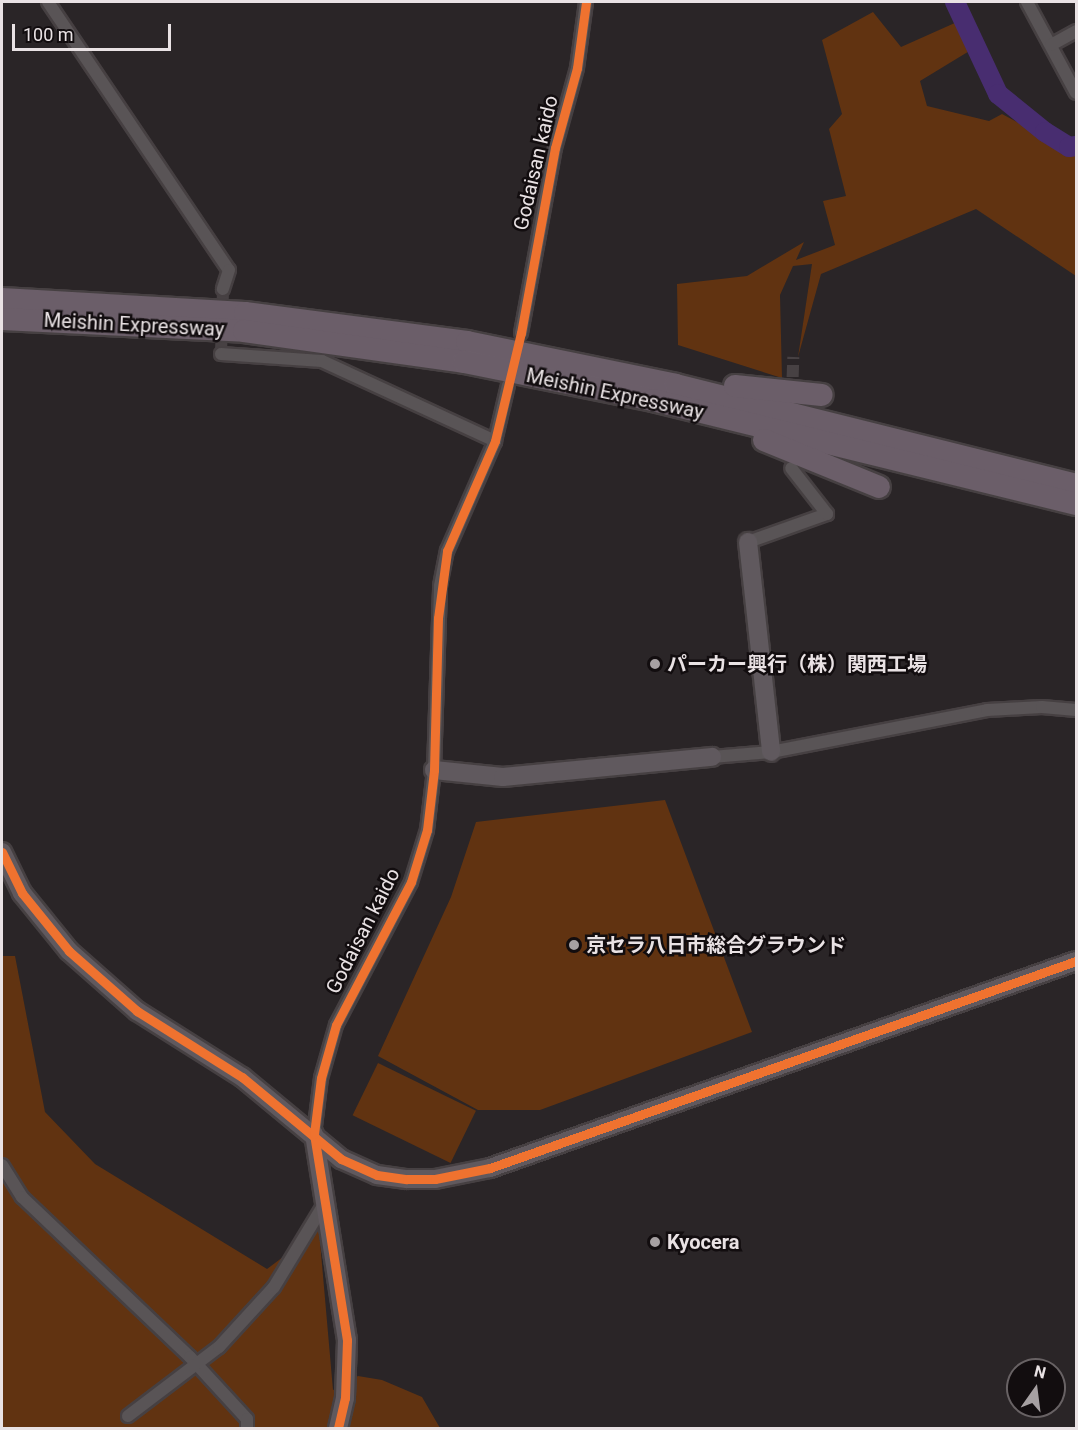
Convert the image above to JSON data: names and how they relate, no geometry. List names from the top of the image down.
{
  "streets": {
    "highway": ["Meishin Expressway"],
    "street": ["Godaisan kaido"]
  },
  "places": ["パーカー興行（株）関西工場", "京セラ八日市総合グラウンド", "Kyocera"],
  "scale_bar": "100 m",
  "north": "top"
}
